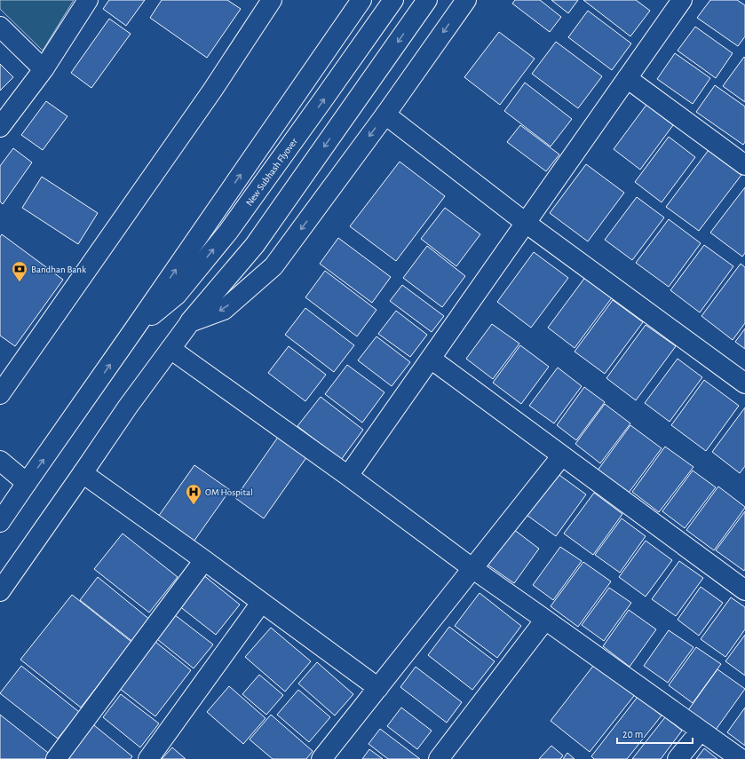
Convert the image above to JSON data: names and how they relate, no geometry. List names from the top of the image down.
{
  "streets": {
    "street": ["New Subhash Flyover"]
  },
  "places": {
    "bank": ["Bandhan Bank"],
    "hospital": ["OM Hospital"]
  },
  "scale_bar": "20 m"
}
